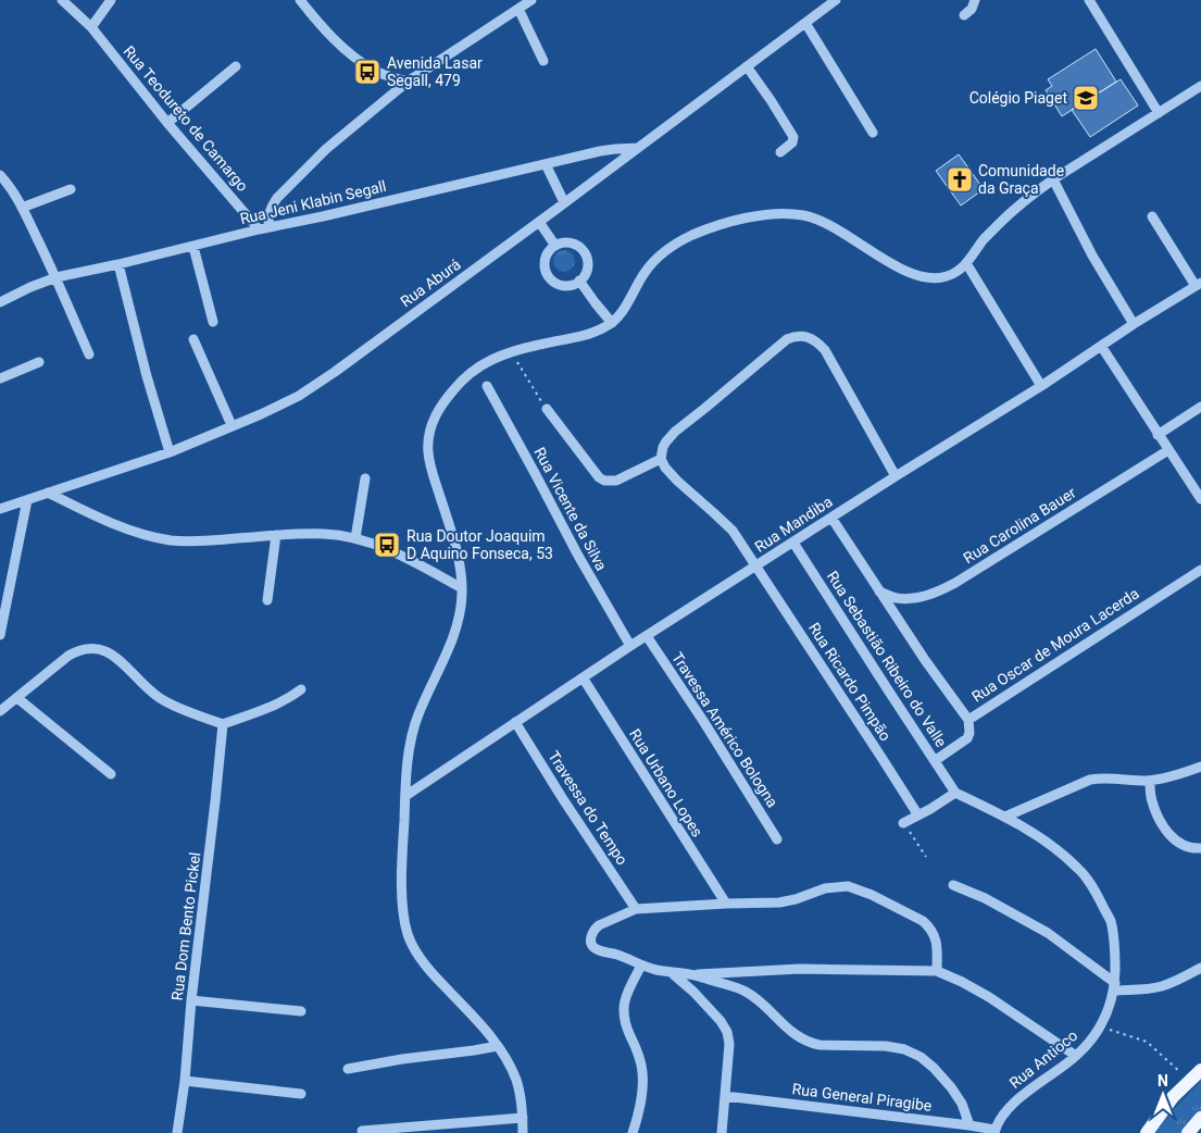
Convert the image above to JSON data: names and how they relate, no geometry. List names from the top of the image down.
{
  "streets": {
    "street": [
      "Rua Teodureto de Camargo",
      "Rua Jeni Klabin Segall",
      "Rua Aburá",
      "Rua Vicente da Silva",
      "Rua Mandiba",
      "Rua Carolina Bauer",
      "Rua Oscar de Moura Lacerda",
      "Rua Sebastião Ribeiro do Valle",
      "Rua Ricardo Pimpão",
      "Travessa Américo Bologna",
      "Rua Urbano Lopes",
      "Travessa do Tempo",
      "Rua Dom Bento Pickel",
      "Rua Antioco",
      "Rua General Piragibe"
    ]
  },
  "crossings": [
    ["Rua Teodureto de Camargo", "Rua Jeni Klabin Segall"],
    ["Rua Jeni Klabin Segall", "Rua Aburá"],
    ["Rua Vicente da Silva", "Rua Mandiba"],
    ["Rua Mandiba", "Rua Oscar de Moura Lacerda"],
    ["Rua Mandiba", "Rua Sebastião Ribeiro do Valle"],
    ["Rua Mandiba", "Rua Ricardo Pimpão"],
    ["Rua Mandiba", "Travessa Américo Bologna"],
    ["Rua Mandiba", "Rua Urbano Lopes"],
    ["Rua Mandiba", "Travessa do Tempo"],
    ["Rua Carolina Bauer", "Rua Oscar de Moura Lacerda"],
    ["Rua Sebastião Ribeiro do Valle", "Rua Antioco"],
    ["Rua Antioco", "Rua General Piragibe"]
  ],
  "places": {
    "bus stop": ["Avenida Lasar Segall, 479", "Rua Doutor Joaquim D Aquino Fonseca, 53"],
    "school or university": ["Colégio Piaget"],
    "church": ["Comunidade da Graça"]
  },
  "north": "top"
}
